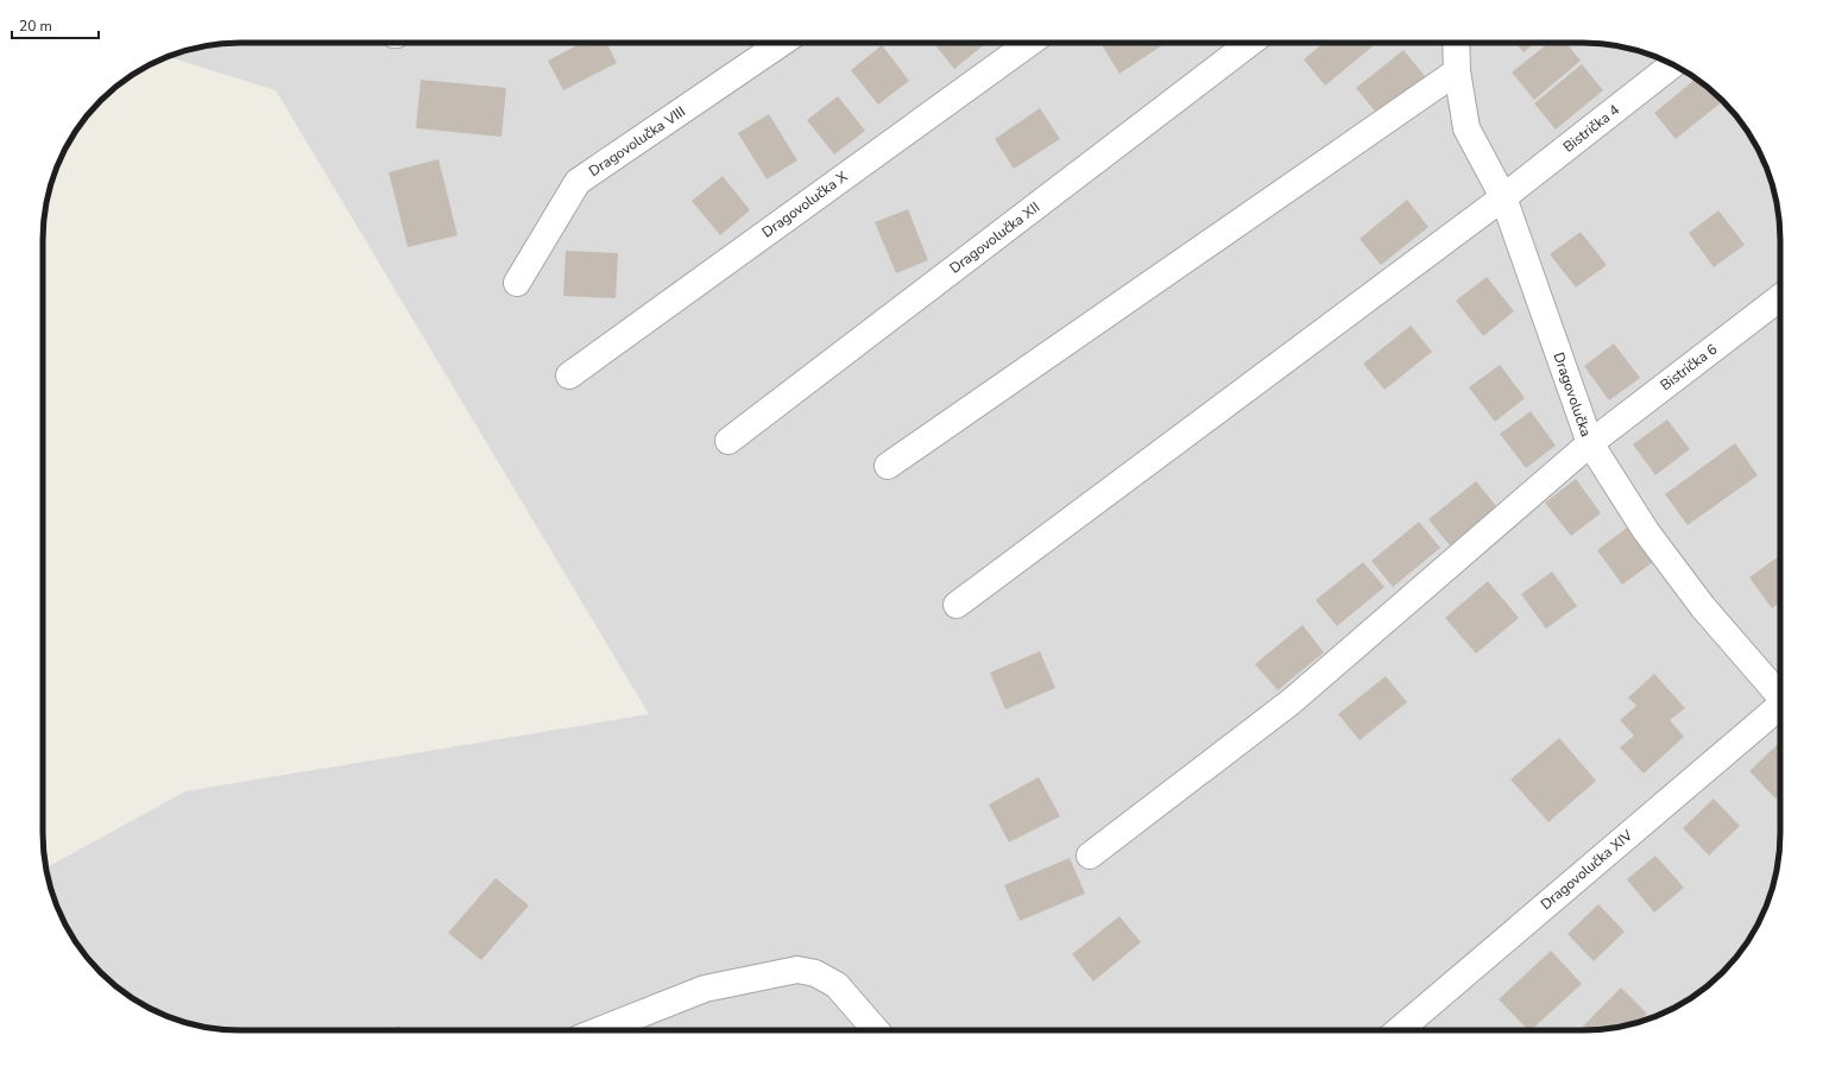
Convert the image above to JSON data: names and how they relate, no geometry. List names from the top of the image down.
{
  "streets": {
    "street": [
      "Bistrička 4",
      "Dragovolučka VIII",
      "Dragovolučka X",
      "Dragovolučka XII",
      "Bistrička 6",
      "Dragovolučka",
      "Dragovolučka XIV"
    ]
  },
  "crossings": [
    ["Bistrička 4", "Dragovolučka"],
    ["Bistrička 6", "Dragovolučka"]
  ],
  "scale_bar": "20 m"
}
